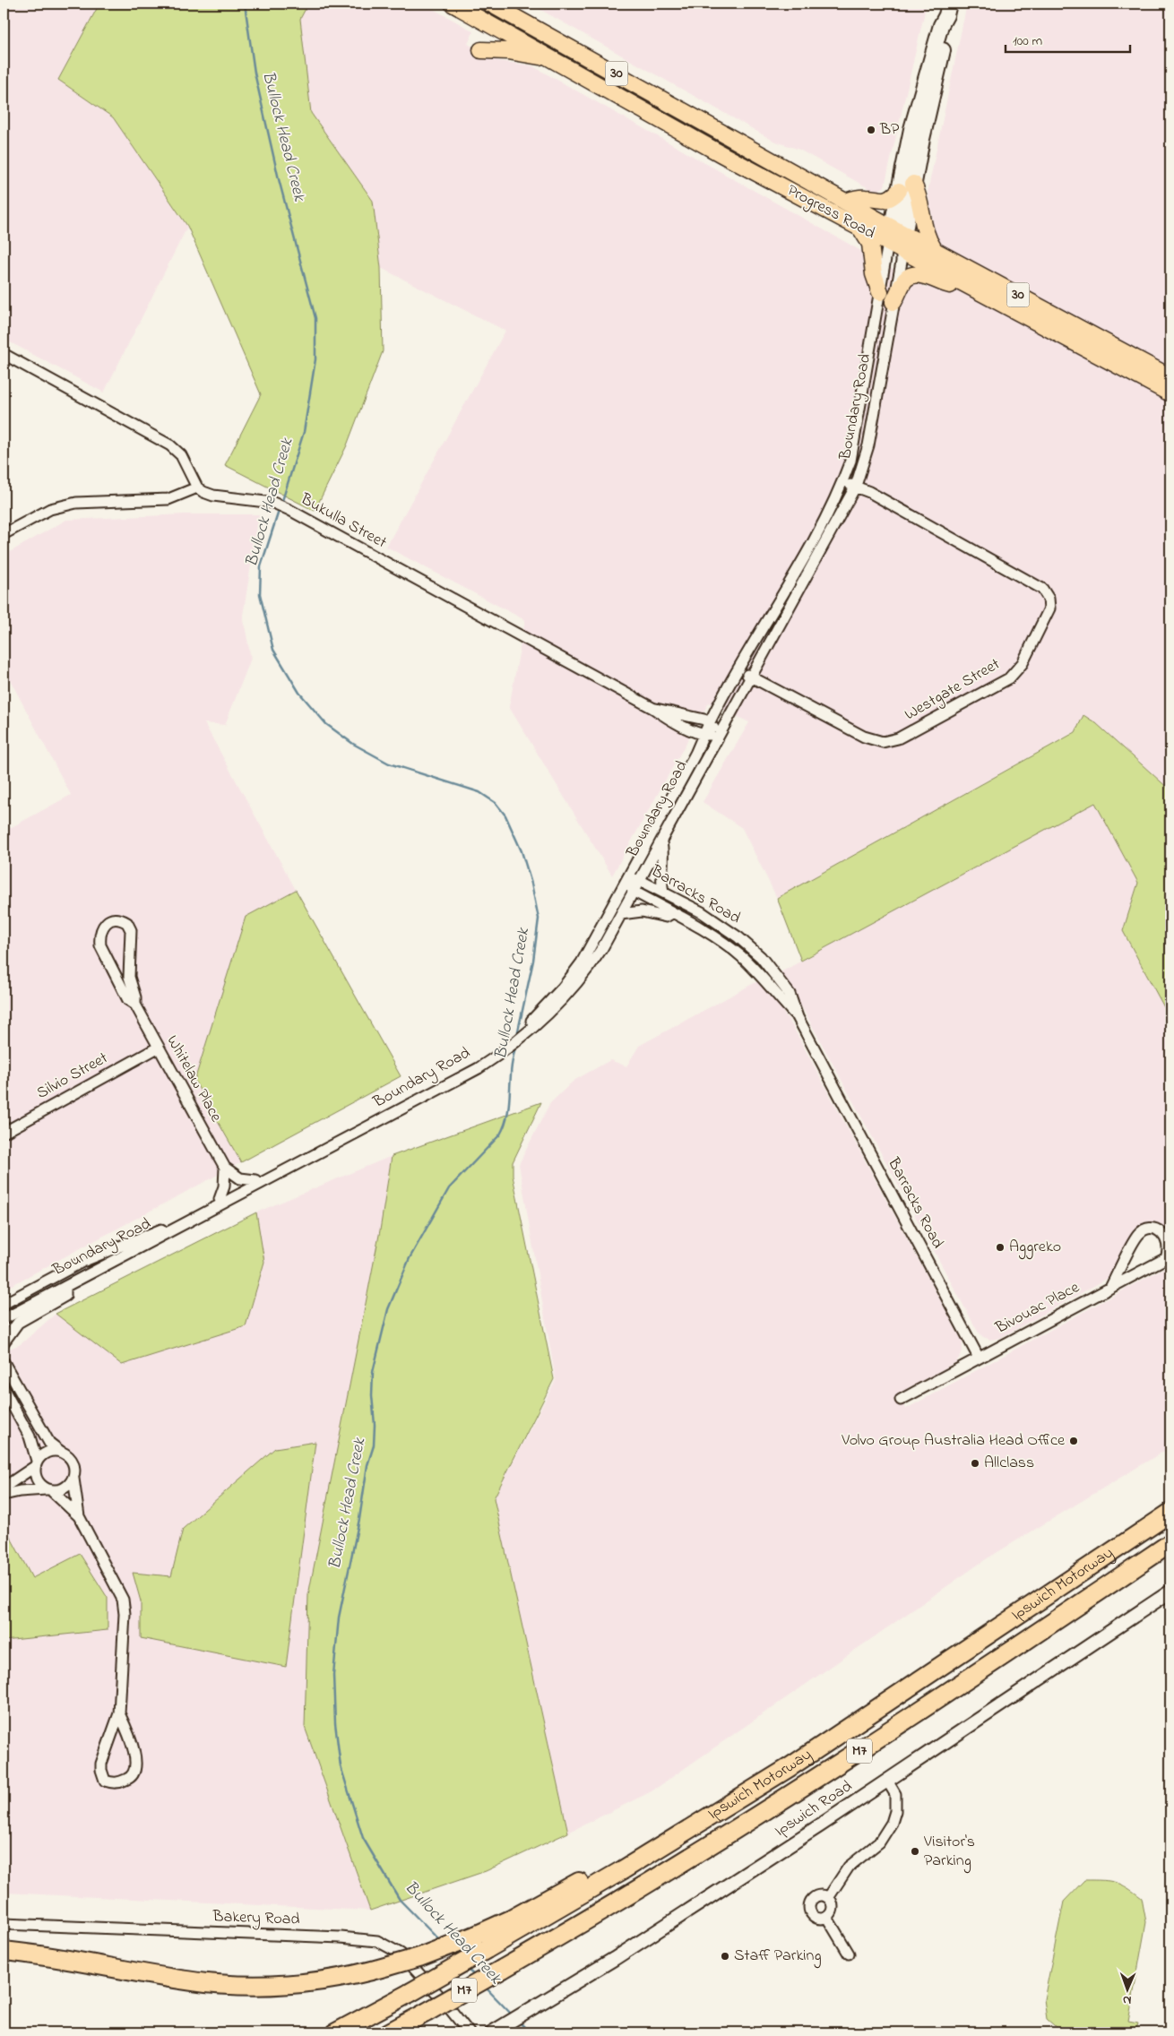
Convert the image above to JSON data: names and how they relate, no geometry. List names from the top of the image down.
{
  "streets": {
    "highway": ["Ipswich Motorway", "M7"],
    "main road": ["30", "Progress Road", "Boundary Road"],
    "street": [
      "Bukulla Street",
      "Westgate Street",
      "Barracks Road",
      "Silvio Street",
      "Whitelaw Place",
      "Bivouac Place",
      "Ipswich Road",
      "Bakery Road"
    ]
  },
  "crossings": [
    ["Progress Road", "Boundary Road"],
    ["Boundary Road", "Bukulla Street"],
    ["Boundary Road", "Westgate Street"],
    ["Boundary Road", "Barracks Road"],
    ["Barracks Road", "Bivouac Place"],
    ["Silvio Street", "Whitelaw Place"]
  ],
  "water": ["Bullock Head Creek"],
  "places": [
    "BP",
    "Aggreko",
    "Volvo Group Australia Head Office",
    "Allclass",
    "Visitor's Parking",
    "Staff Parking"
  ],
  "scale_bar": "100 m",
  "north": "bottom"
}
